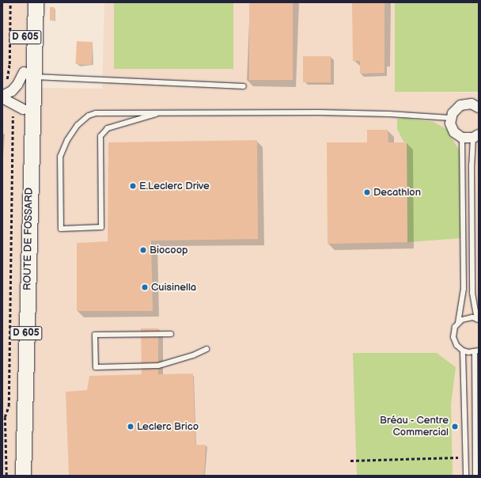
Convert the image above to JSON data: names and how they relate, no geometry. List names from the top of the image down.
{
  "streets": {
    "main road": ["D 605", "ROUTE DE FOSSARD"]
  },
  "places": [
    "E.Leclerc Drive",
    "Decathlon",
    "Biocoop",
    "Cuisinella",
    "Leclerc Brico",
    "Bréau - Centre Commercial"
  ]
}
